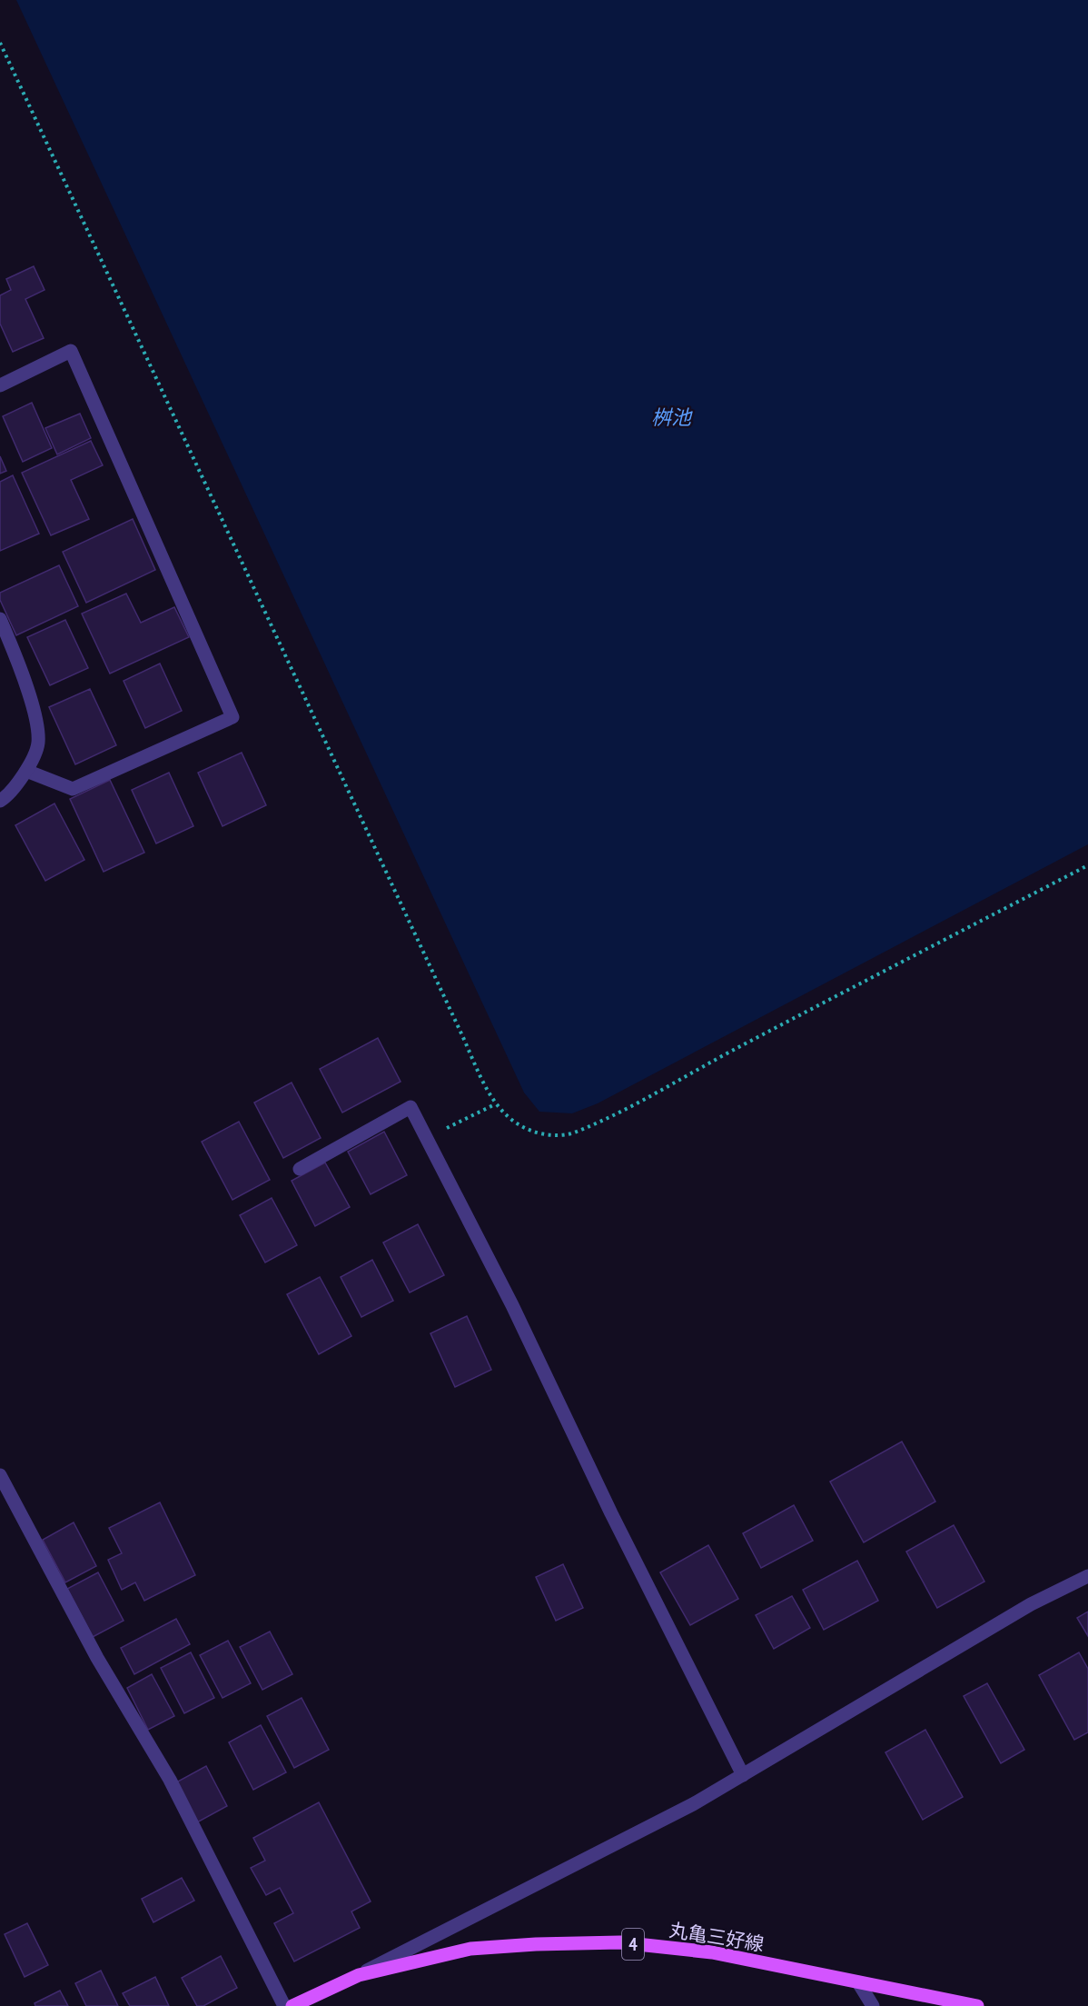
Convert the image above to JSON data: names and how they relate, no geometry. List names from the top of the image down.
{
  "streets": {
    "main road": ["丸亀三好線", "4"]
  },
  "water": ["桝池"]
}
